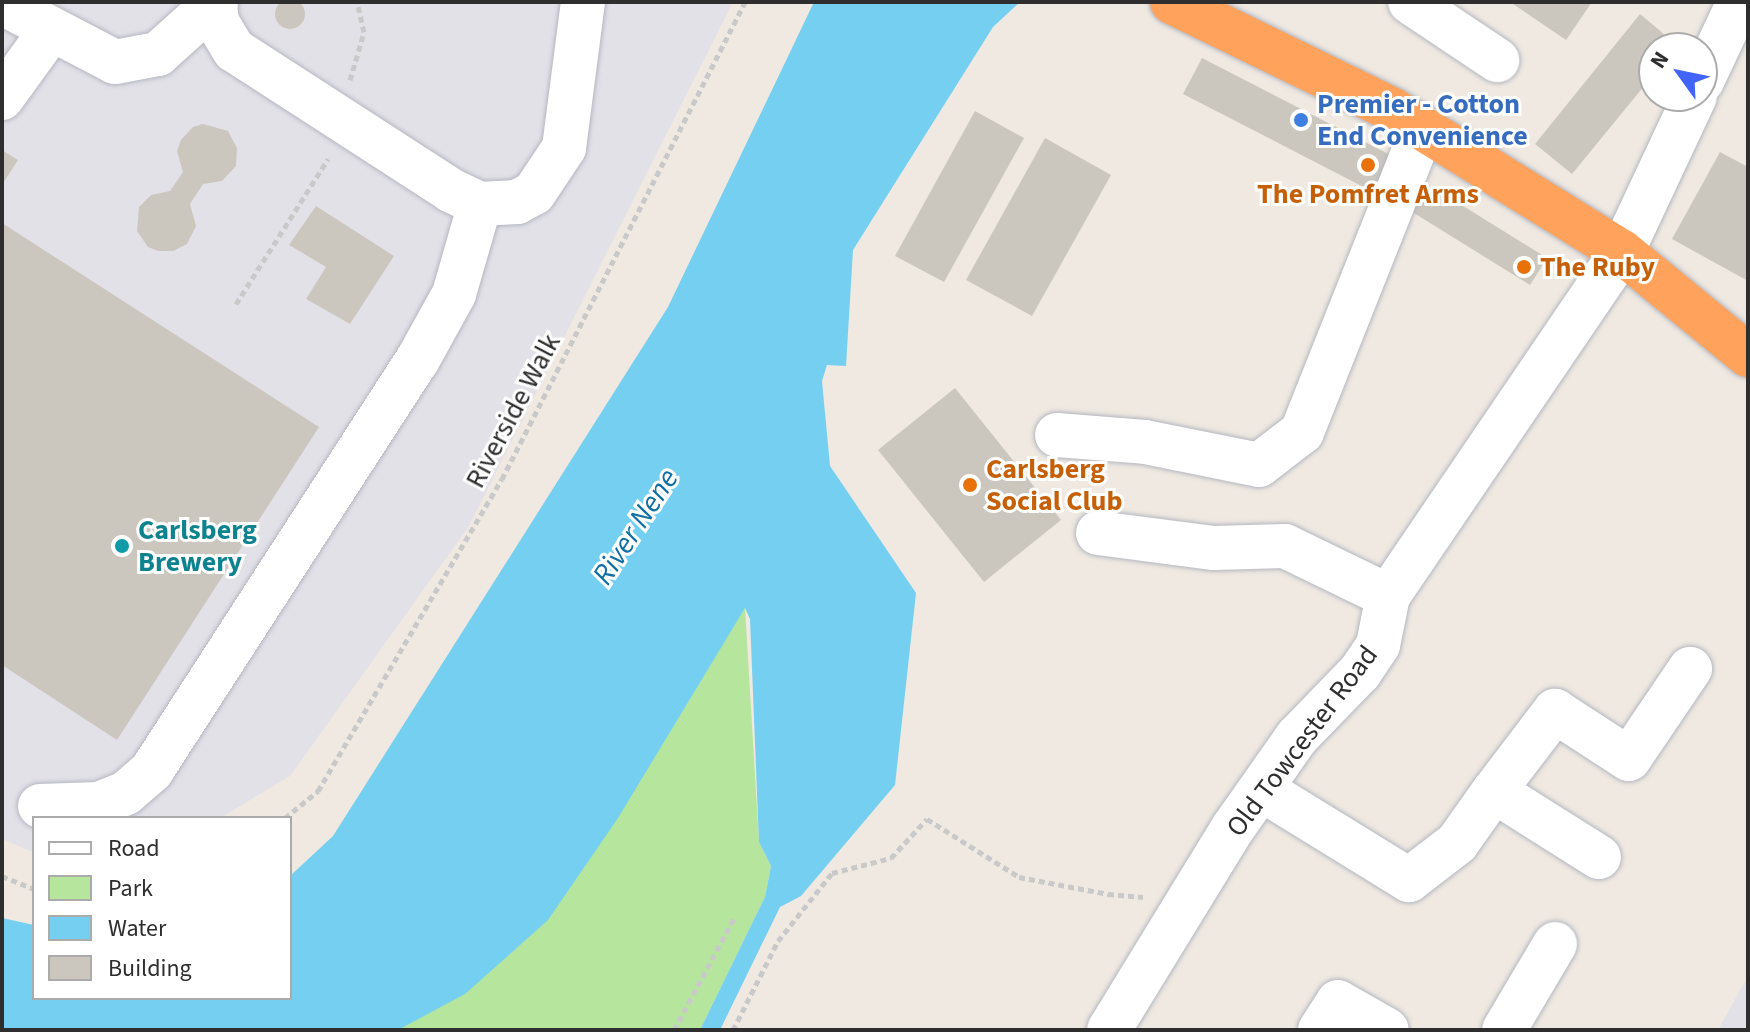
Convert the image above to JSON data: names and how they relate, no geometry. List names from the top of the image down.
{
  "streets": {
    "street": ["Old Towcester Road"],
    "path": ["Riverside Walk"]
  },
  "water": ["River Nene"],
  "places": [
    "Premier - Cotton End Convenience",
    "The Pomfret Arms",
    "The Ruby",
    "Carlsberg Social Club",
    "Carlsberg Brewery"
  ],
  "legend": [
    "Road",
    "Park",
    "Water",
    "Building"
  ],
  "north": "top left"
}
